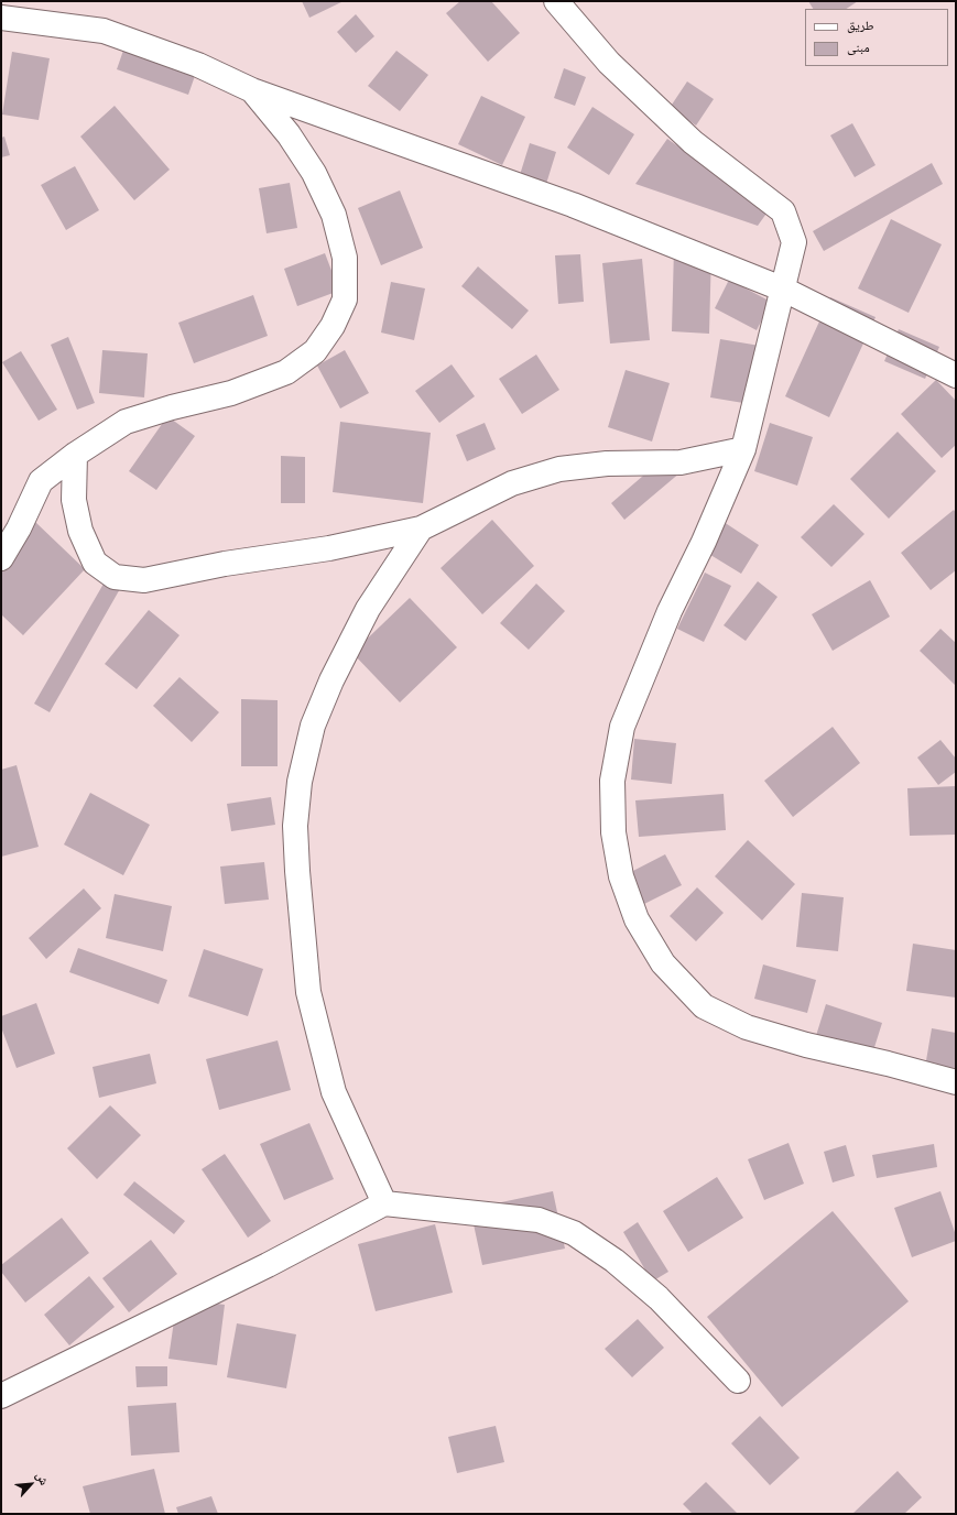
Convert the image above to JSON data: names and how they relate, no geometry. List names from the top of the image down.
{
  "legend": ["طريق", "مبنى"],
  "north": "top right"
}
